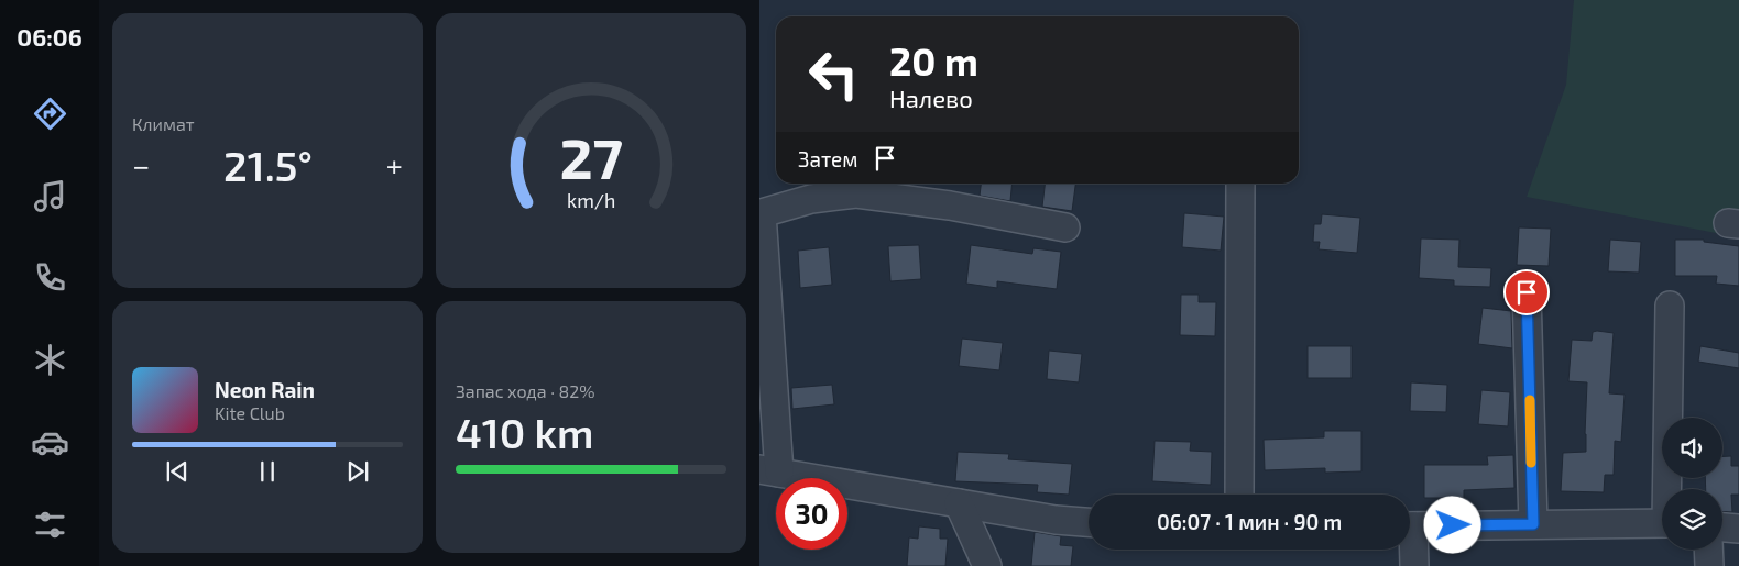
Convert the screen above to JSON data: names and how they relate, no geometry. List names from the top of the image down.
{
  "page": {
    "tabs": "06:06",
    "tile": [
      "Климат",
      ["Запас хода · 82%", "410 km"]
    ],
    "turn": ["20 m", "Налево"],
    "then": "Затем",
    "heat": ["−", "21.5°", "+"],
    "song": ["Neon Rain", "Kite Club"],
    "limit": "30",
    "trip": "06:07 · 1 мин · 90 m",
    "gauge": ["27", "km/h"]
  }
}
